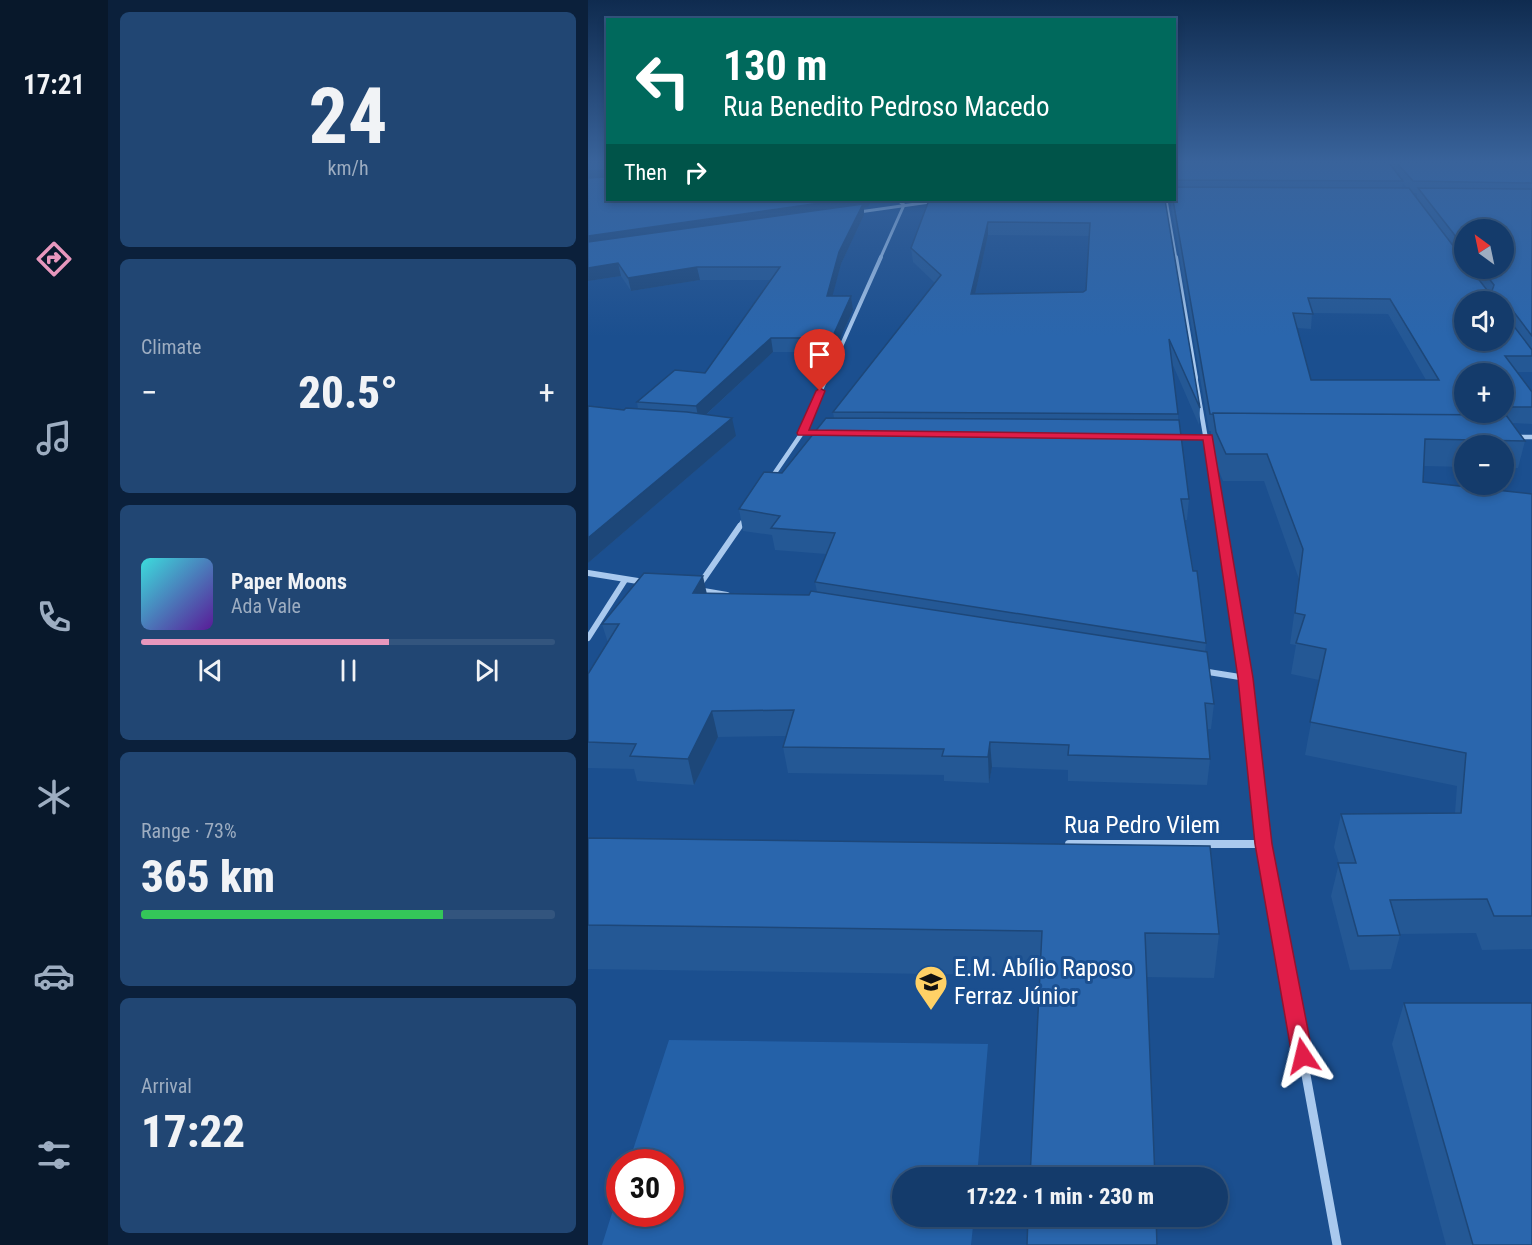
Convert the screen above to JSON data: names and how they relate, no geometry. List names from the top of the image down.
{
  "streets": {
    "street": ["Rua Pedro Vilem"]
  },
  "places": {
    "school or university": ["E.M. Abílio Raposo Ferraz Júnior"]
  },
  "north": "top left",
  "page": {
    "tabs": "17:21",
    "tile": [
      ["24", "km/h"],
      "Climate",
      ["Range · 73%", "365 km"],
      ["Arrival", "17:22"]
    ],
    "turn": ["130 m", "Rua Benedito Pedroso Macedo"],
    "then": "Then",
    "map_buttons": ["+", "−"],
    "heat": ["−", "20.5°", "+"],
    "song": ["Paper Moons", "Ada Vale"],
    "limit": "30",
    "trip": "17:22 · 1 min · 230 m"
  }
}
